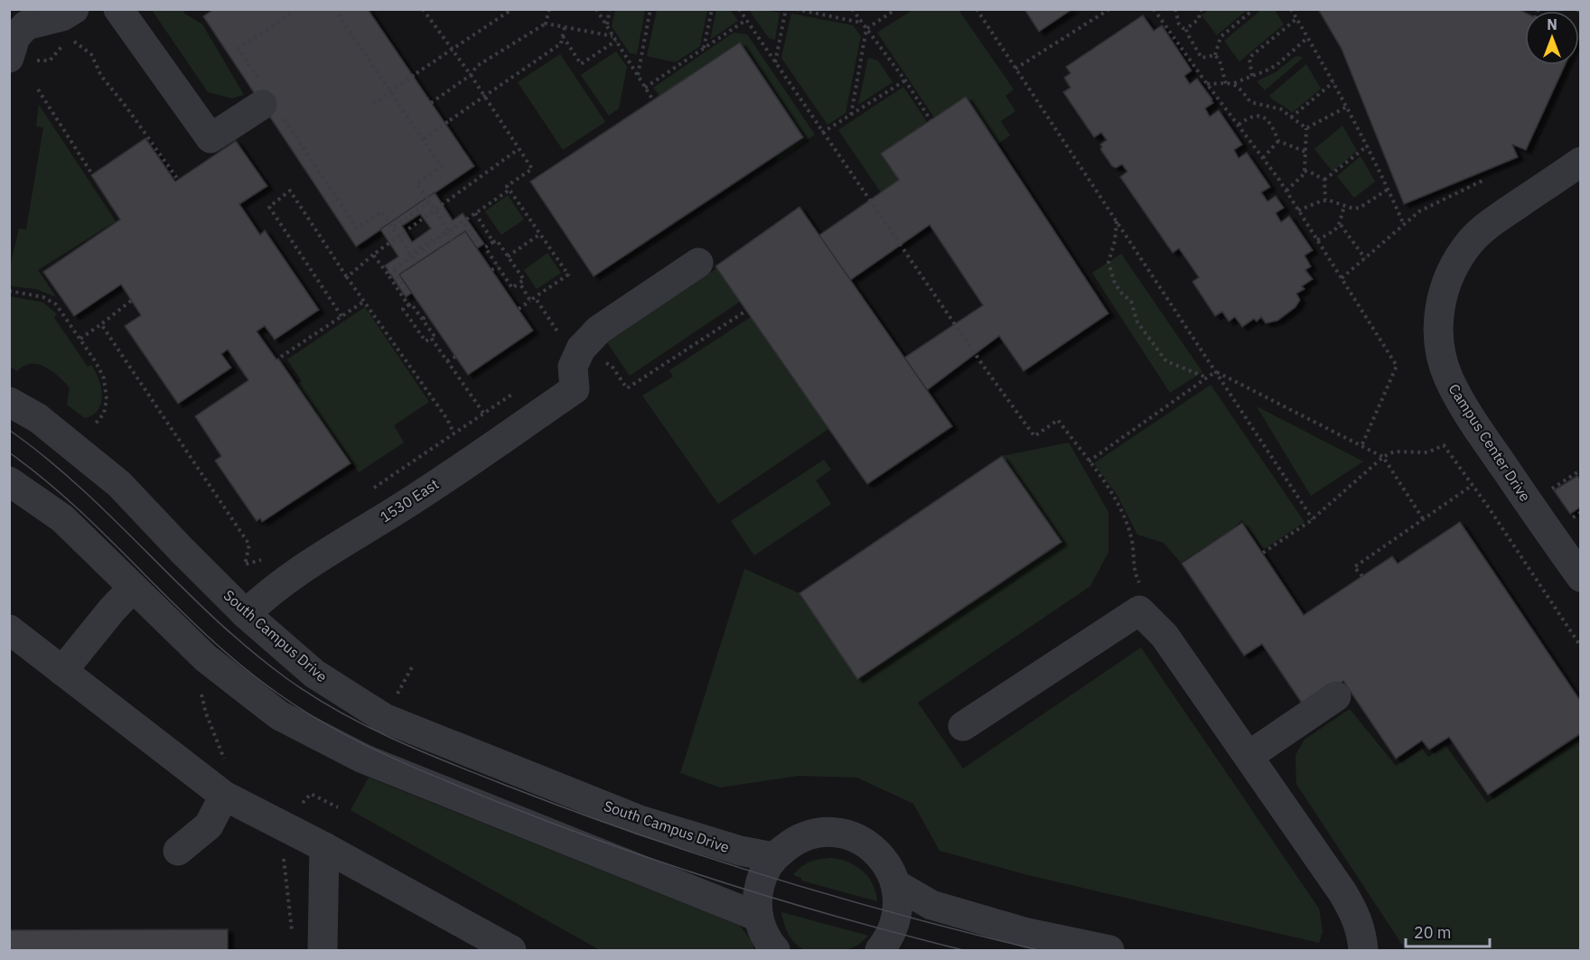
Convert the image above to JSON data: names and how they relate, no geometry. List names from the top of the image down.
{
  "streets": {
    "street": ["Campus Center Drive", "1530 East", "South Campus Drive"]
  },
  "crossings": [
    ["1530 East", "South Campus Drive"]
  ],
  "scale_bar": "20 m",
  "north": "top"
}
